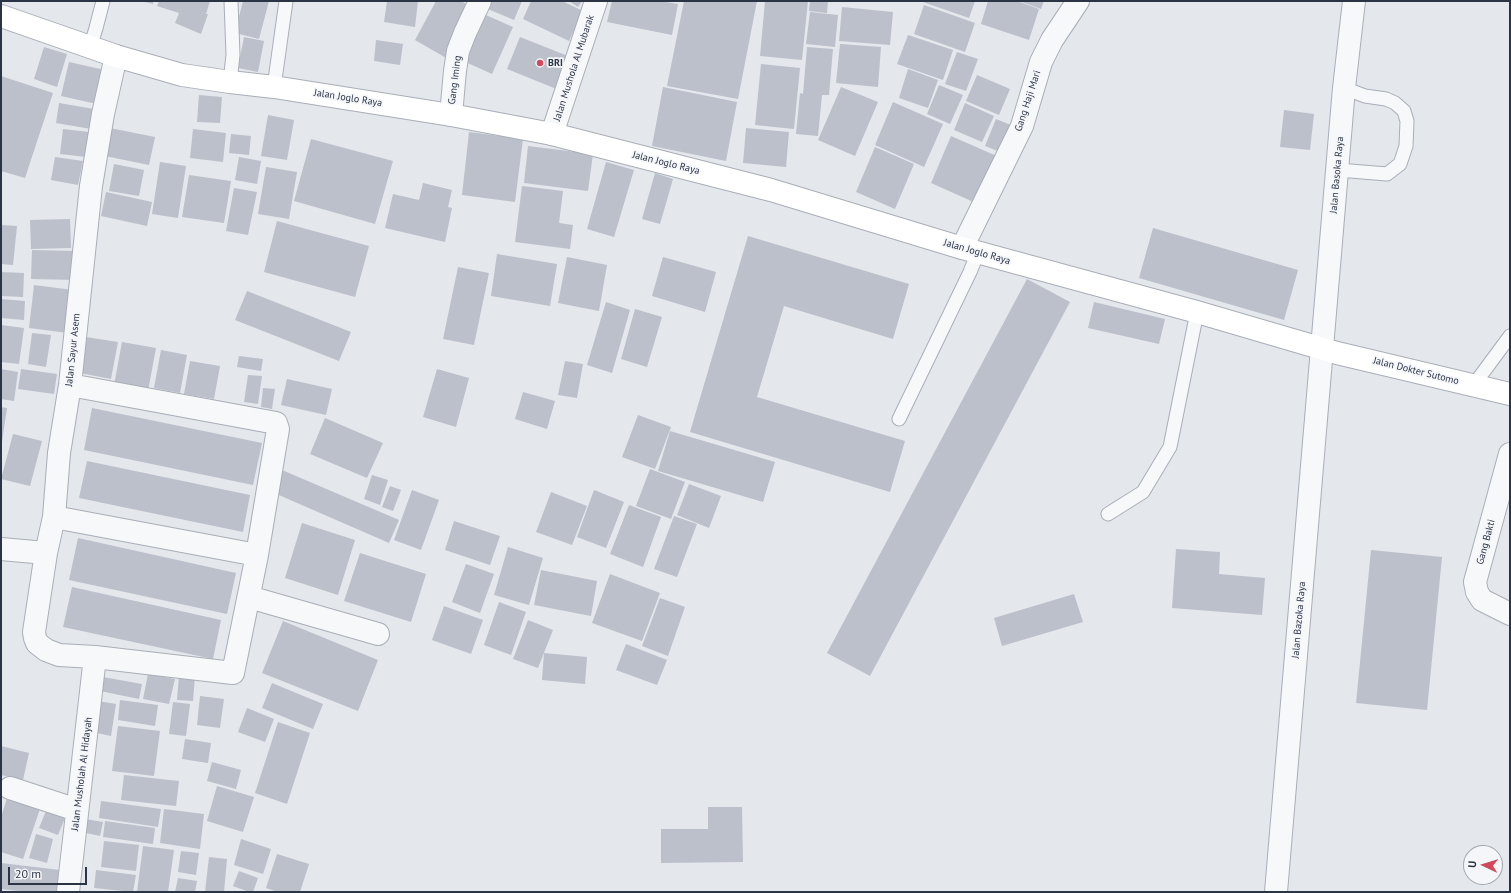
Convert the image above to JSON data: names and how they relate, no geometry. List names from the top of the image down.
{
  "streets": {
    "main road": ["Jalan Joglo Raya", "Jalan Dokter Sutomo"],
    "street": [
      "Jalan Mushola Al Mubarak",
      "Gang Iming",
      "Gang Haji Mari",
      "Jalan Basoka Raya",
      "Jalan Sayur Asem",
      "Gang Bakti",
      "Jalan Bazoka Raya",
      "Jalan Musholah Al Hidayah"
    ]
  },
  "crossings": [
    ["Jalan Mushola Al Mubarak", "Jalan Joglo Raya"],
    ["Gang Iming", "Jalan Joglo Raya"],
    ["Jalan Joglo Raya", "Gang Haji Mari"],
    ["Jalan Joglo Raya", "Jalan Basoka Raya"],
    ["Jalan Joglo Raya", "Jalan Sayur Asem"],
    ["Jalan Joglo Raya", "Jalan Dokter Sutomo"],
    ["Jalan Joglo Raya", "Jalan Bazoka Raya"],
    ["Jalan Basoka Raya", "Jalan Dokter Sutomo"],
    ["Jalan Basoka Raya", "Jalan Bazoka Raya"],
    ["Jalan Sayur Asem", "Jalan Musholah Al Hidayah"],
    ["Jalan Dokter Sutomo", "Jalan Bazoka Raya"]
  ],
  "places": ["BRI"],
  "scale_bar": "20 m",
  "north": "left"
}
